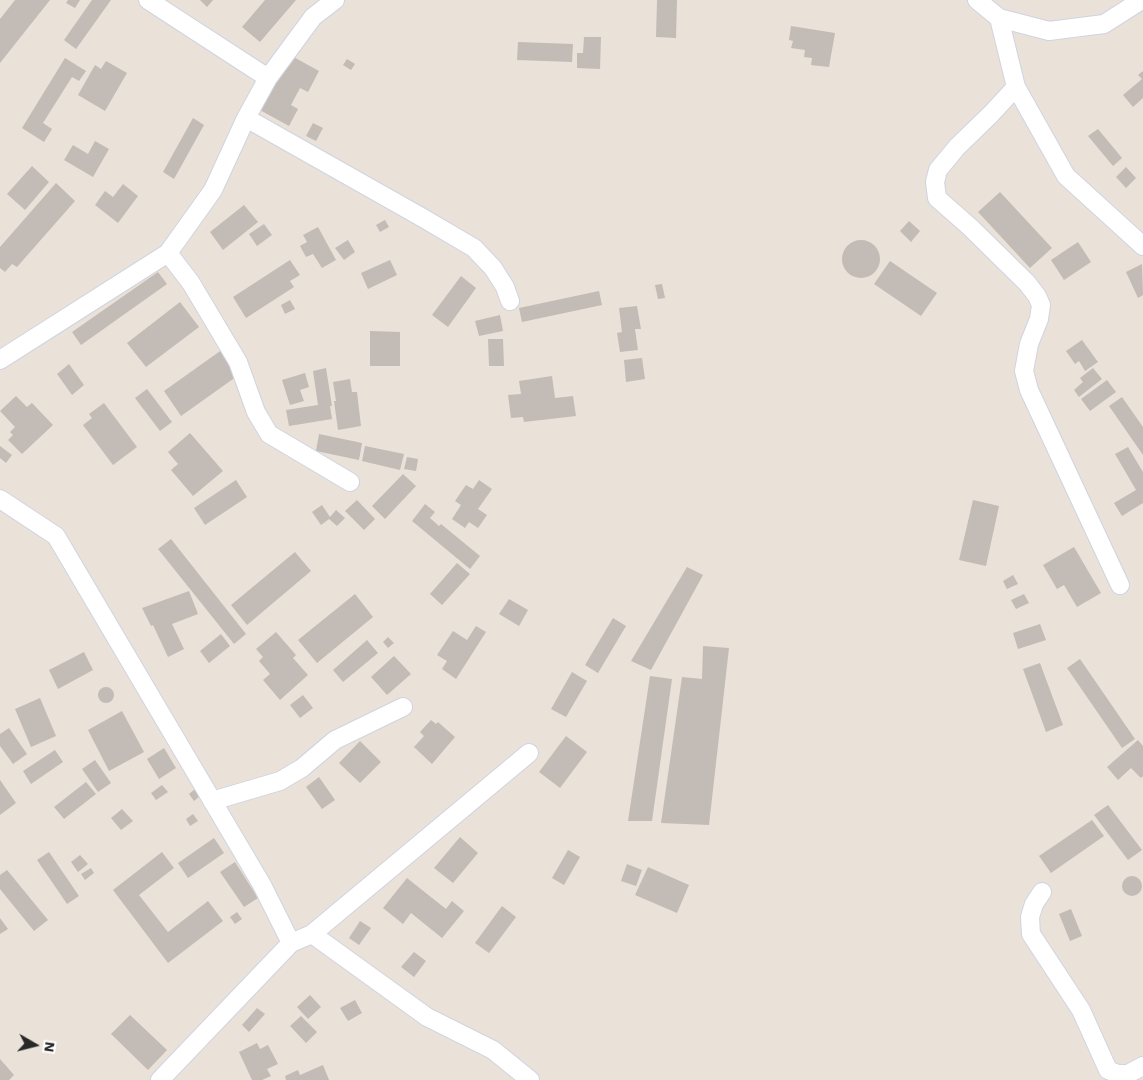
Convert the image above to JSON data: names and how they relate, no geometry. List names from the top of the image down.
{
  "north": "right"
}
